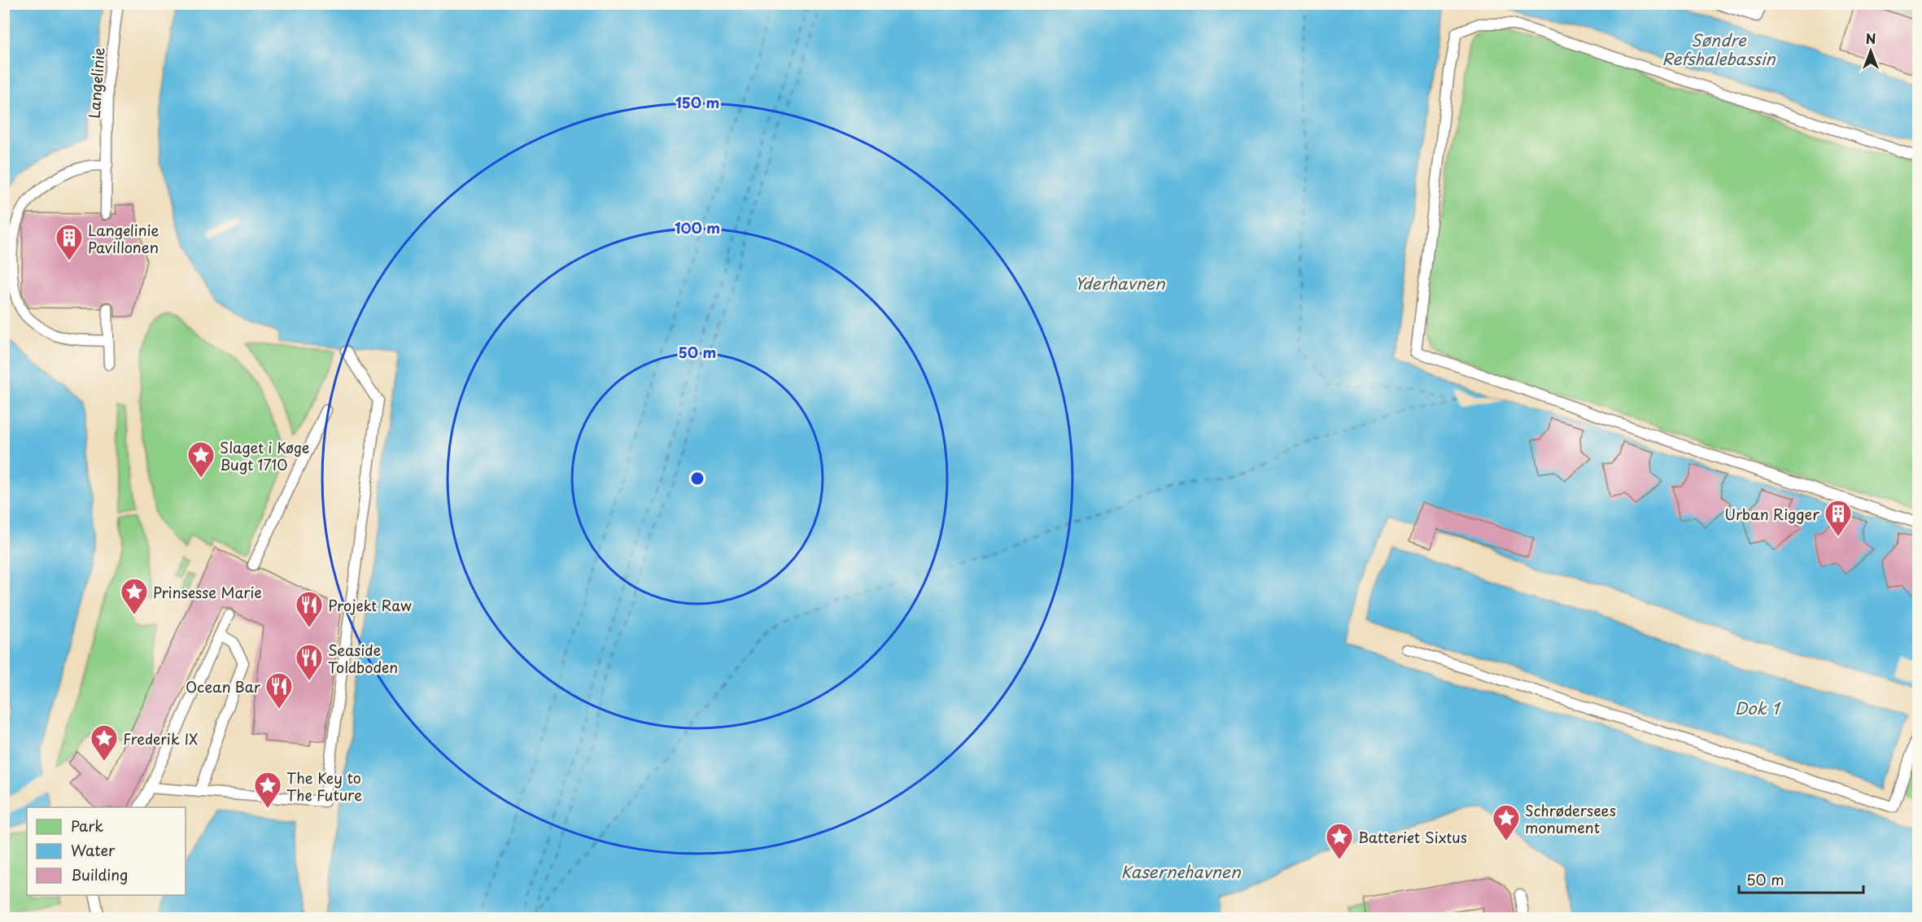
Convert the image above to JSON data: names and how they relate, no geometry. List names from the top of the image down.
{
  "streets": {
    "lane": ["Langelinie"]
  },
  "water": [
    "Søndre Refshalebassin",
    "Yderhavnen",
    "Dok 1",
    "Kasernehavnen"
  ],
  "places": {
    "building": ["Langelinie Pavillonen", "Urban Rigger"],
    "place": [
      "Slaget i Køge Bugt 1710",
      "Prinsesse Marie",
      "Frederik IX",
      "The Key to The Future",
      "Schrødersees monument",
      "Batteriet Sixtus"
    ],
    "restaurant": ["Projekt Raw", "Seaside Toldboden", "Ocean Bar"]
  },
  "legend": ["Park", "Water", "Building"],
  "scale_bar": "50 m",
  "north": "top",
  "rings": ["150 m", "100 m", "50 m"]
}
